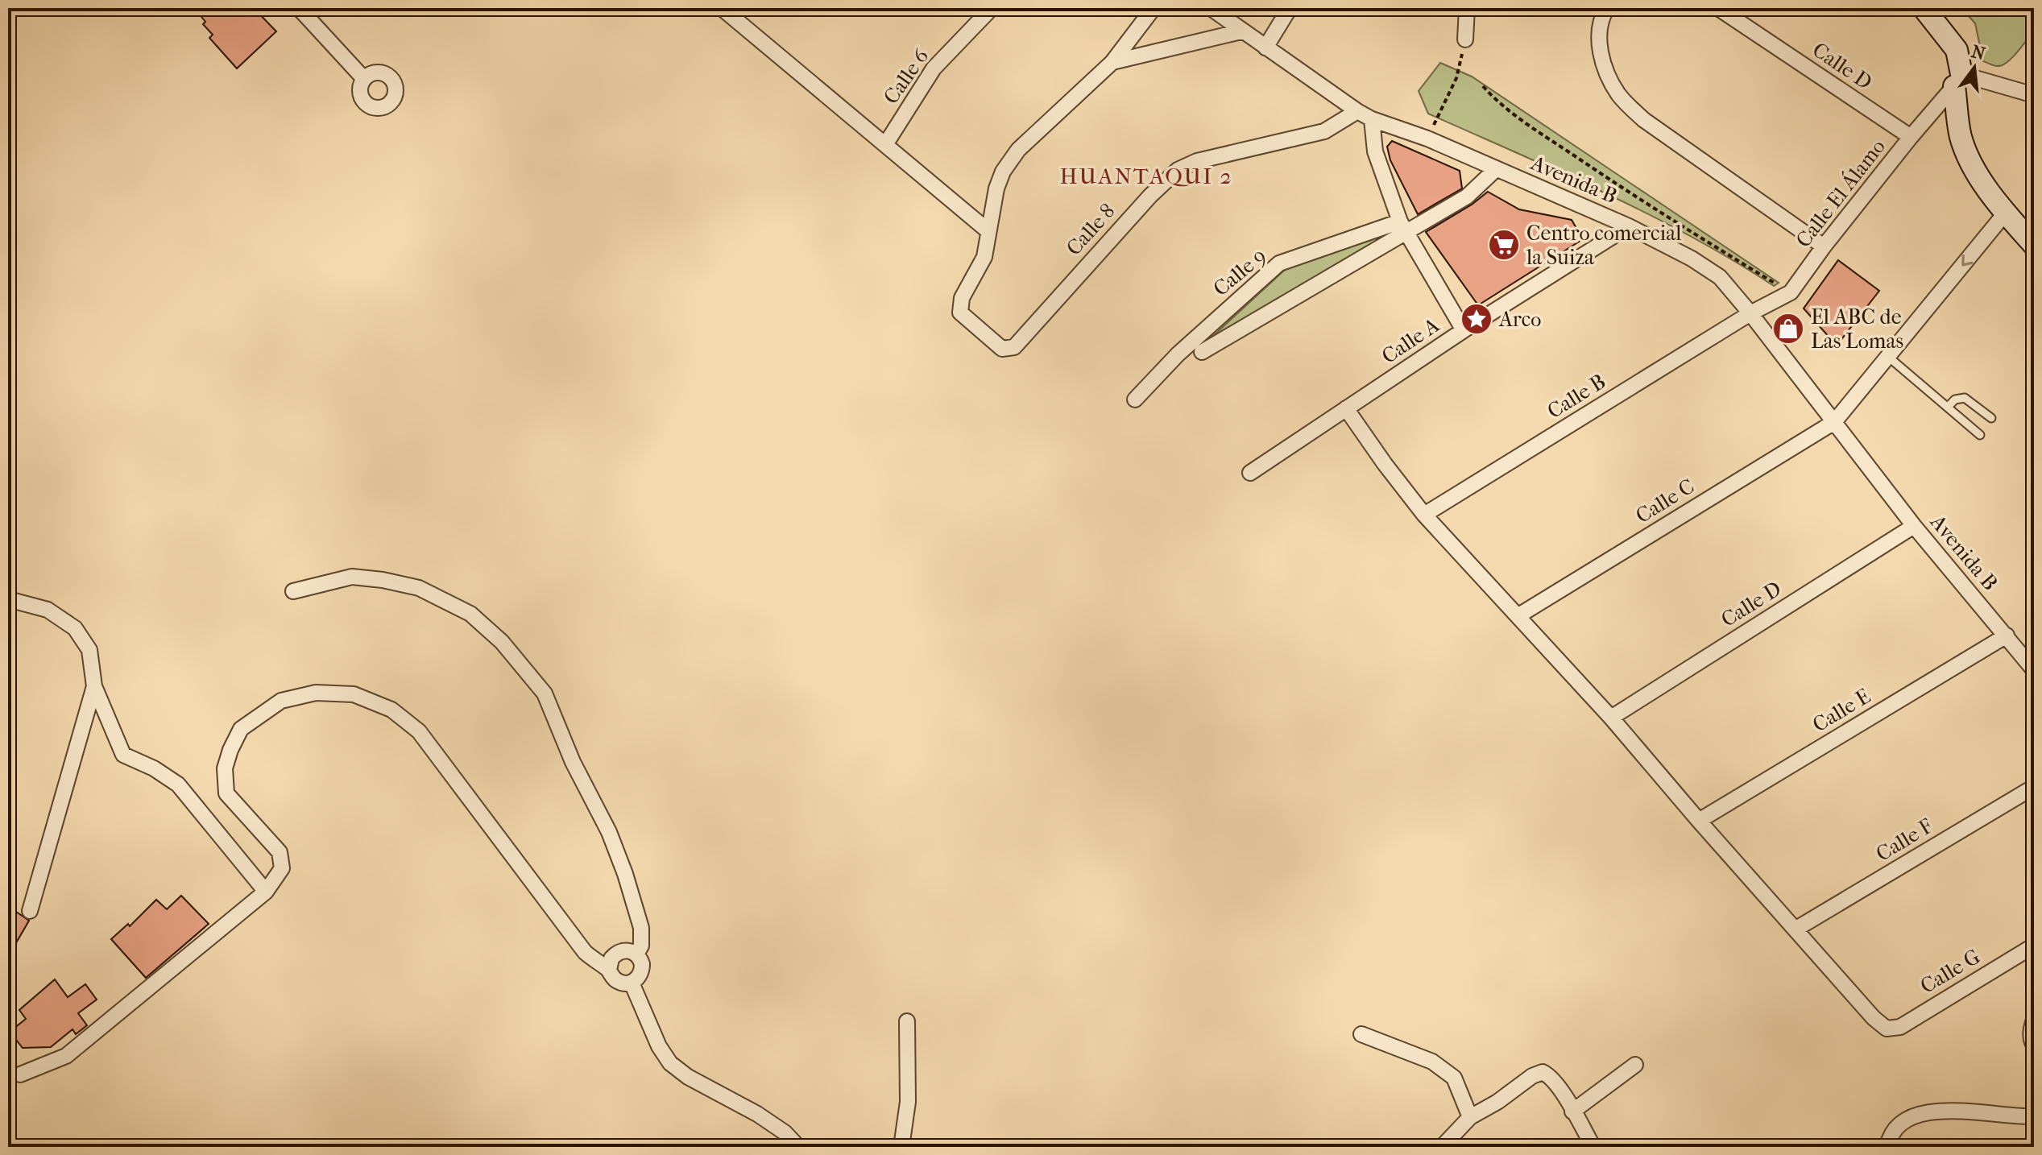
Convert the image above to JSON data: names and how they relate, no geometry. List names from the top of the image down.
{
  "streets": {
    "street": [
      "Calle D",
      "Calle 6",
      "Avenida B",
      "Calle El Álamo",
      "Calle 8",
      "Calle 9",
      "Calle A",
      "Calle B",
      "Calle C",
      "Calle E",
      "Calle F",
      "Calle G"
    ]
  },
  "crossings": [
    ["Calle D", "Avenida B"],
    ["Calle D", "Calle El Álamo"],
    ["Avenida B", "Calle El Álamo"],
    ["Avenida B", "Calle 8"],
    ["Avenida B", "Calle A"],
    ["Avenida B", "Calle B"],
    ["Avenida B", "Calle C"],
    ["Avenida B", "Calle E"],
    ["Calle El Álamo", "Calle B"],
    ["Calle F", "Calle G"]
  ],
  "districts": ["HUANTAQUI 2"],
  "places": {
    "supermarket": ["Centro comercial la Suiza"],
    "place": ["Arco"],
    "shop": ["El ABC de Las Lomas"]
  },
  "north": "top"
}
